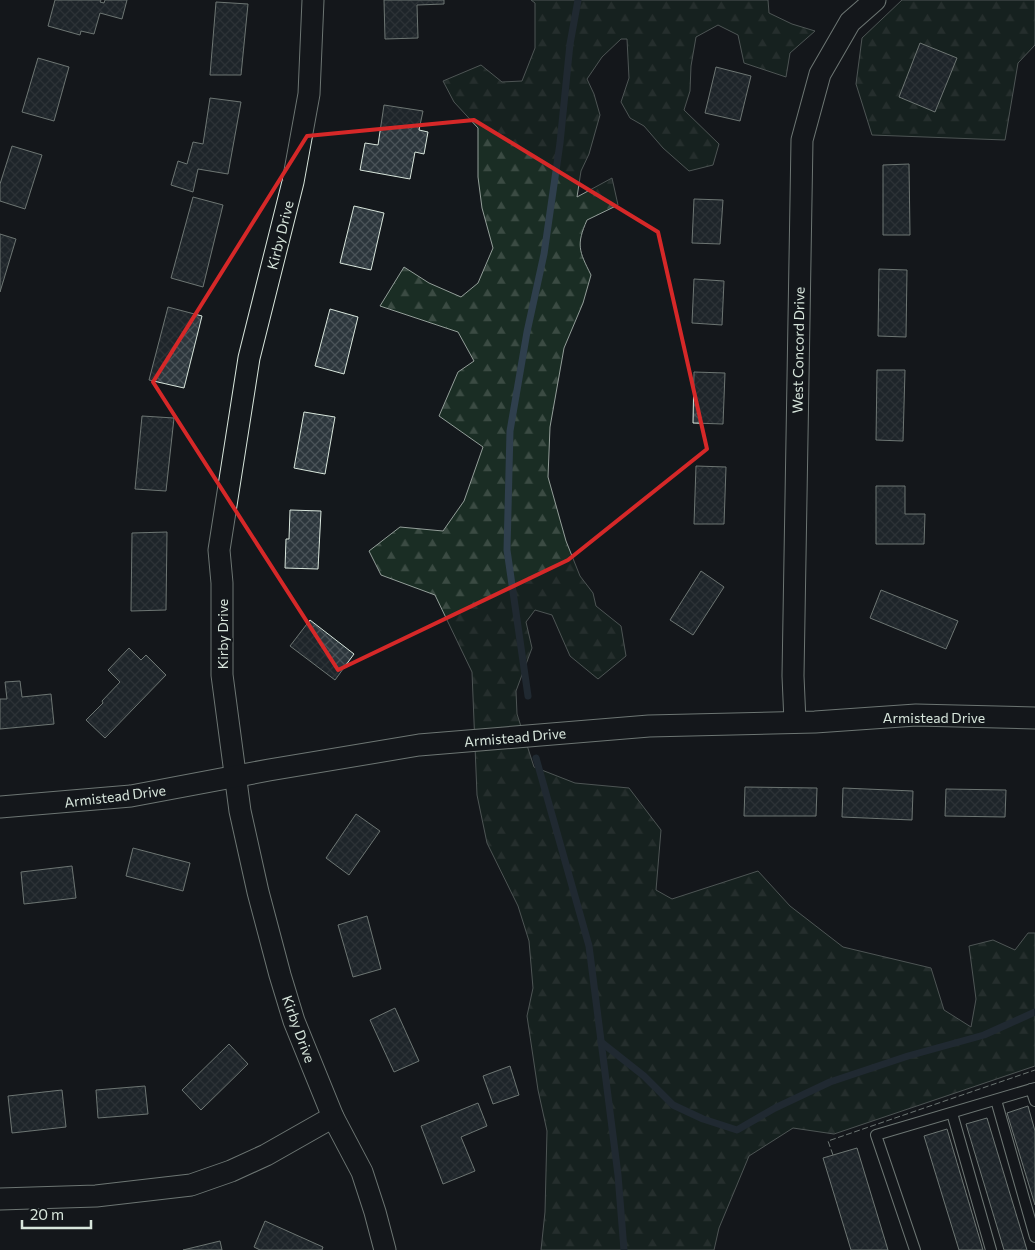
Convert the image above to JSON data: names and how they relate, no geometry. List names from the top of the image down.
{
  "streets": {
    "street": ["Kirby Drive", "West Concord Drive", "Armistead Drive"]
  },
  "crossings": [
    ["Kirby Drive", "Armistead Drive"],
    ["West Concord Drive", "Armistead Drive"]
  ],
  "scale_bar": "20 m"
}
